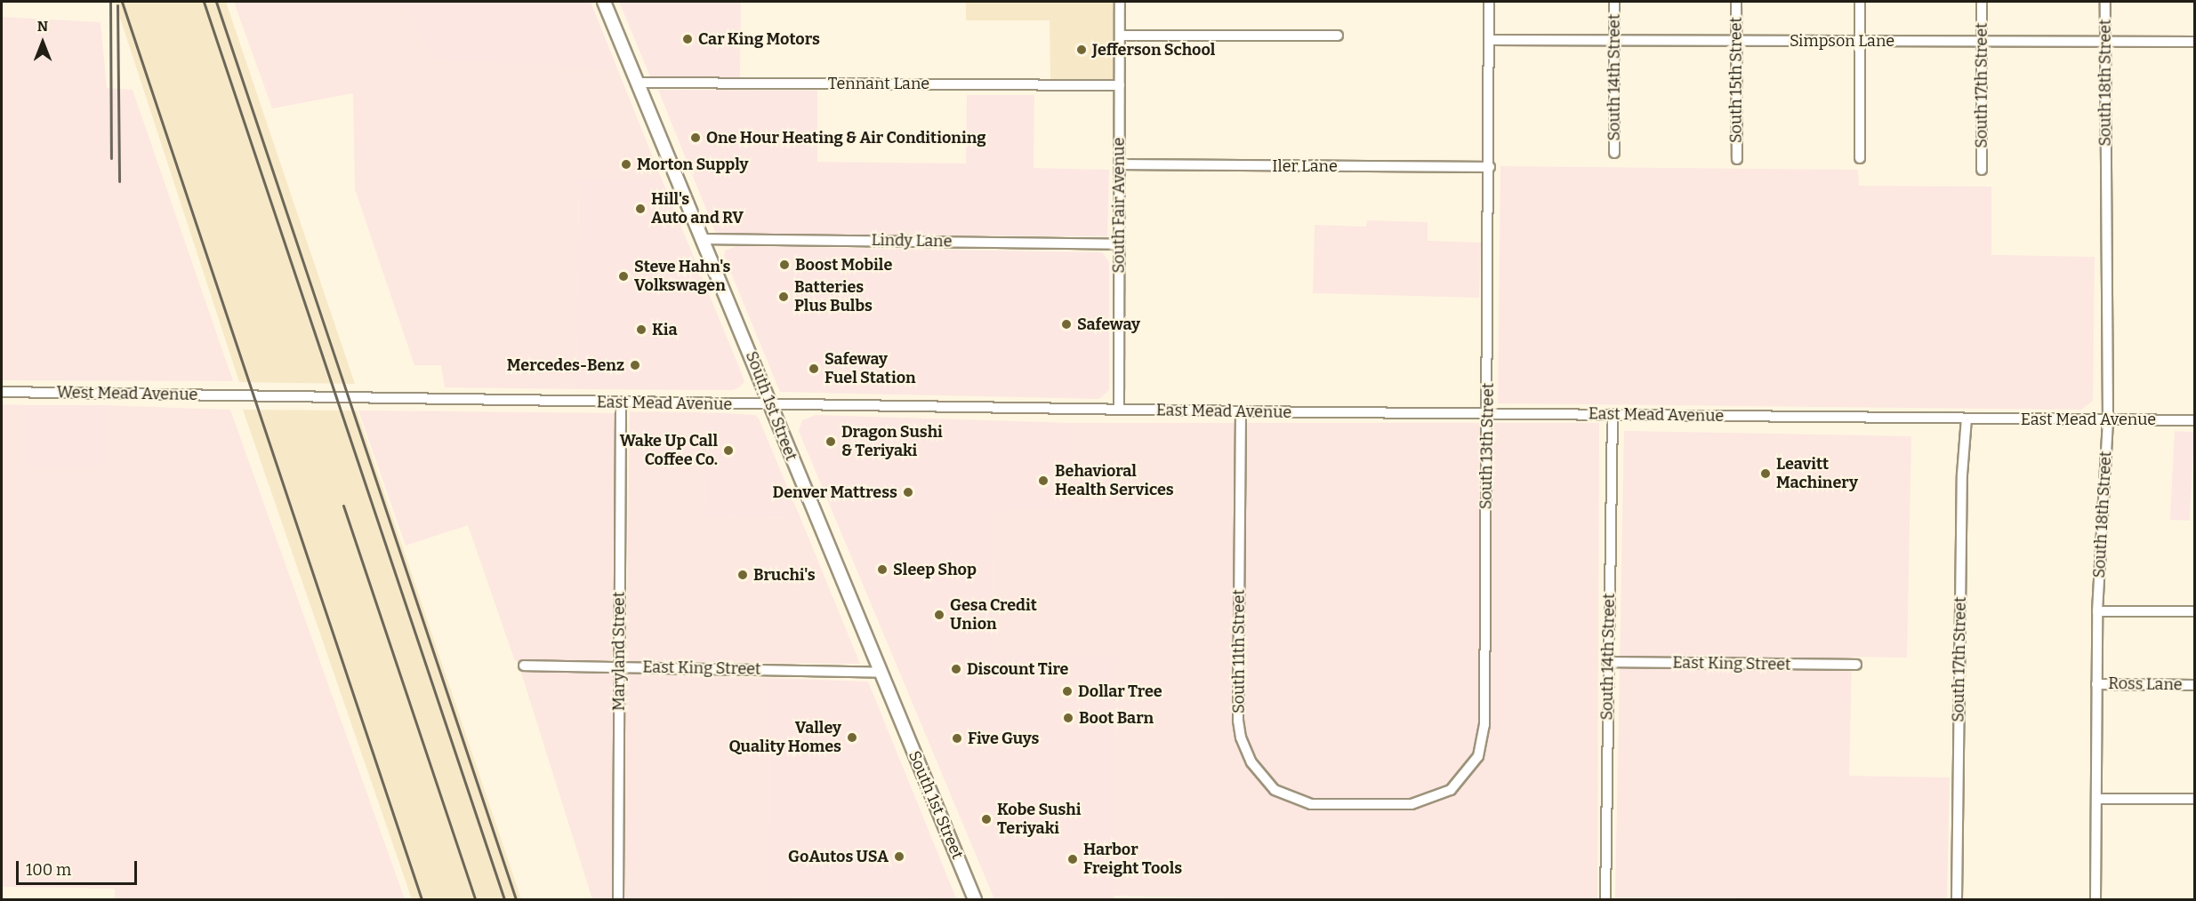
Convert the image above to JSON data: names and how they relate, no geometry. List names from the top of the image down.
{
  "streets": {
    "main road": ["South 1st Street"],
    "street": [
      "Simpson Lane",
      "South 14th Street",
      "South 15th Street",
      "South 18th Street",
      "Tennant Lane",
      "South 17th Street",
      "Iler Lane",
      "South Fair Avenue",
      "Lindy Lane",
      "West Mead Avenue",
      "East Mead Avenue",
      "South 13th Street",
      "Maryland Street",
      "South 11th Street",
      "East King Street",
      "Ross Lane"
    ]
  },
  "crossings": [
    ["Simpson Lane", "South 14th Street"],
    ["Simpson Lane", "South 15th Street"],
    ["Simpson Lane", "South 18th Street"],
    ["Simpson Lane", "South 17th Street"],
    ["Simpson Lane", "South 13th Street"],
    ["South 14th Street", "East Mead Avenue"],
    ["South 14th Street", "East King Street"],
    ["South 18th Street", "East Mead Avenue"],
    ["South 18th Street", "Ross Lane"],
    ["Tennant Lane", "South Fair Avenue"],
    ["Tennant Lane", "South 1st Street"],
    ["South 17th Street", "East Mead Avenue"],
    ["Iler Lane", "South Fair Avenue"],
    ["Iler Lane", "South 13th Street"],
    ["South Fair Avenue", "Lindy Lane"],
    ["South Fair Avenue", "East Mead Avenue"],
    ["Lindy Lane", "South 1st Street"],
    ["West Mead Avenue", "East Mead Avenue"],
    ["East Mead Avenue", "South 1st Street"],
    ["East Mead Avenue", "South 13th Street"],
    ["East Mead Avenue", "Maryland Street"],
    ["East Mead Avenue", "South 11th Street"],
    ["South 1st Street", "East King Street"],
    ["South 13th Street", "South 11th Street"],
    ["Maryland Street", "East King Street"]
  ],
  "places": [
    "Car King Motors",
    "Jefferson School",
    "One Hour Heating & Air Conditioning",
    "Morton Supply",
    "Hill's Auto and RV",
    "Boost Mobile",
    "Steve Hahn's Volkswagen",
    "Batteries Plus Bulbs",
    "Safeway",
    "Kia",
    "Mercedes-Benz",
    "Safeway Fuel Station",
    "Dragon Sushi & Teriyaki",
    "Wake Up Call Coffee Co.",
    "Leavitt Machinery",
    "Behavioral Health Services",
    "Denver Mattress",
    "Sleep Shop",
    "Bruchi's",
    "Gesa Credit Union",
    "Discount Tire",
    "Dollar Tree",
    "Boot Barn",
    "Valley Quality Homes",
    "Five Guys",
    "Kobe Sushi Teriyaki",
    "GoAutos USA",
    "Harbor Freight Tools"
  ],
  "scale_bar": "100 m",
  "north": "top"
}
